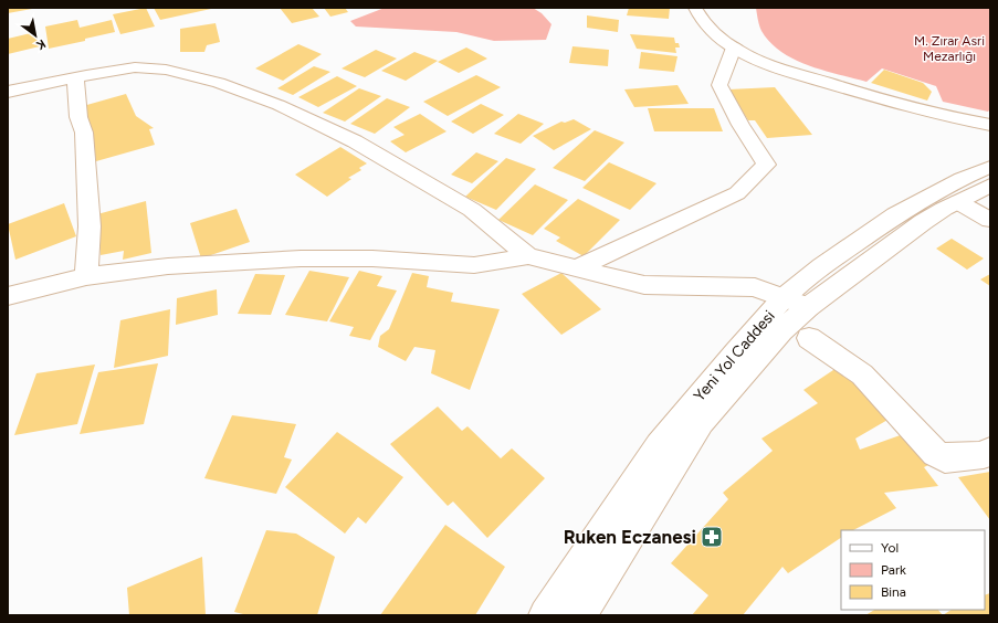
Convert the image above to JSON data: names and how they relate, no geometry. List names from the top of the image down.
{
  "streets": {
    "street": ["Yeni Yol Caddesi"]
  },
  "parks": ["M. Zırar Asri Mezarlığı"],
  "places": {
    "pharmacy": ["Ruken Eczanesi"]
  },
  "legend": ["Yol", "Park", "Bina"],
  "north": "bottom right"
}
